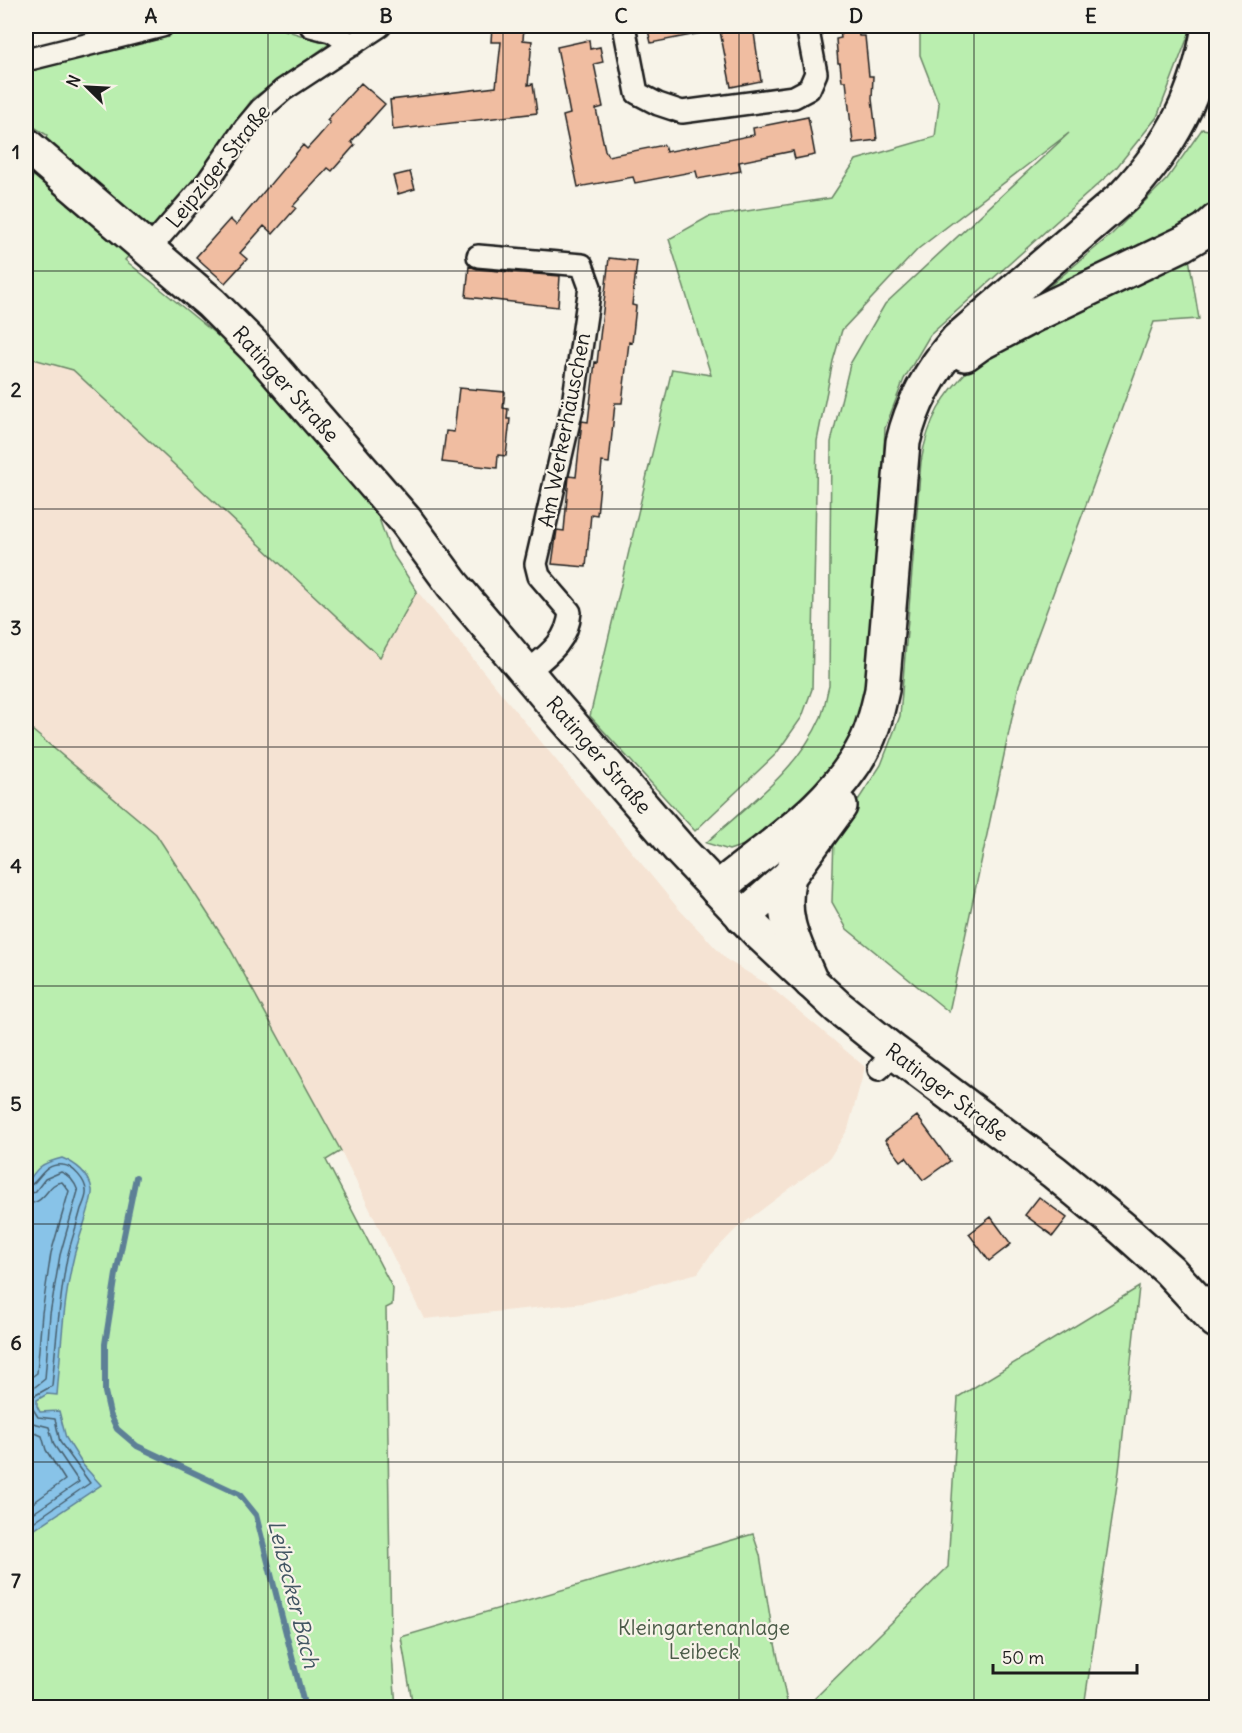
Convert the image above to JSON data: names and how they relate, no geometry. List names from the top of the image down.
{
  "streets": {
    "main road": ["Ratinger Straße"],
    "street": ["Leipziger Straße", "Am Werkerhäuschen"]
  },
  "crossings": [
    ["Leipziger Straße", "Ratinger Straße"],
    ["Ratinger Straße", "Am Werkerhäuschen"]
  ],
  "water": ["Leibecker Bach"],
  "parks": ["Kleingartenanlage Leibeck"],
  "scale_bar": "50 m",
  "north": "top left",
  "grid": {
    "columns": [
      "A",
      "B",
      "C",
      "D",
      "E"
    ],
    "rows": [
      "1",
      "2",
      "3",
      "4",
      "5",
      "6",
      "7"
    ]
  }
}
